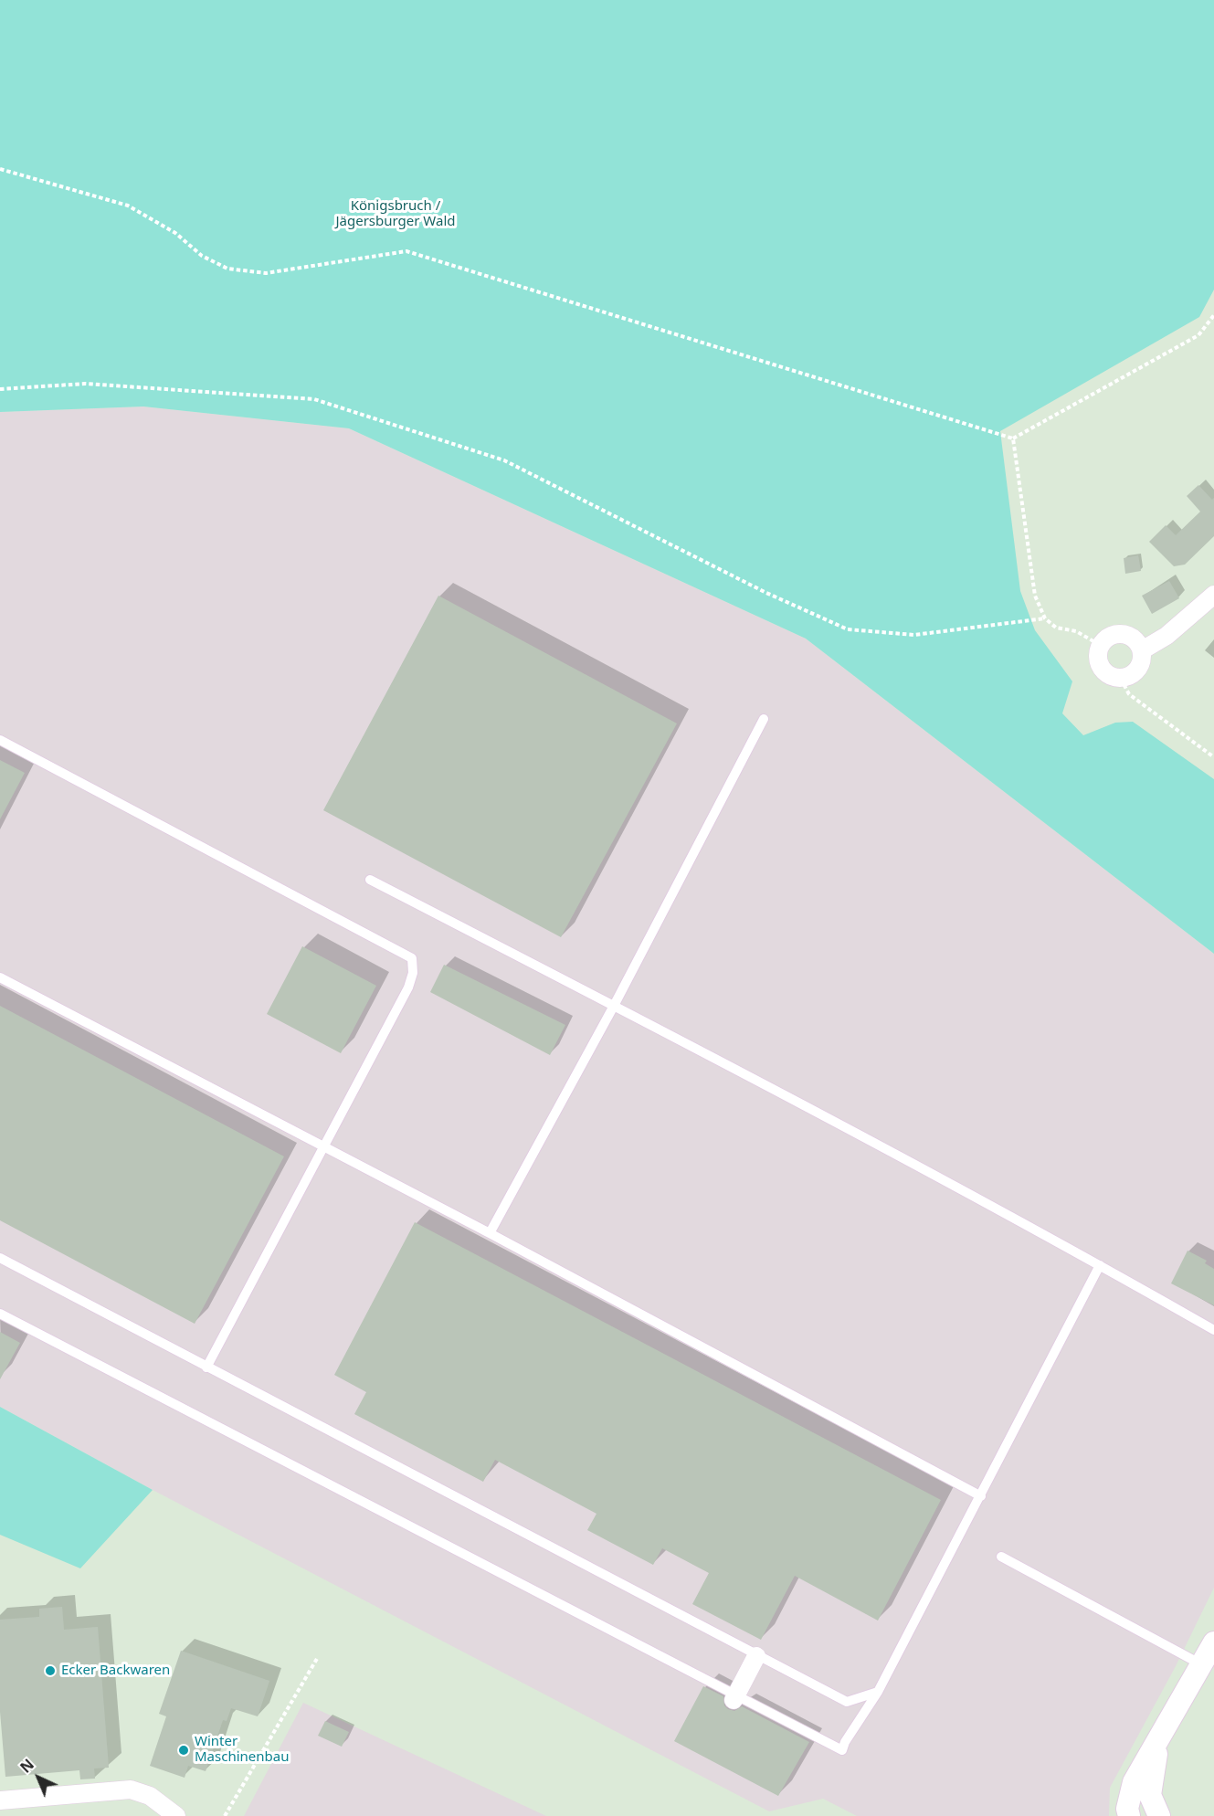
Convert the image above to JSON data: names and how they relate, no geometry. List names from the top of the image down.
{
  "parks": ["Königsbruch / Jägersburger Wald"],
  "places": ["Ecker Backwaren", "Winter Maschinenbau"],
  "north": "top left"
}
